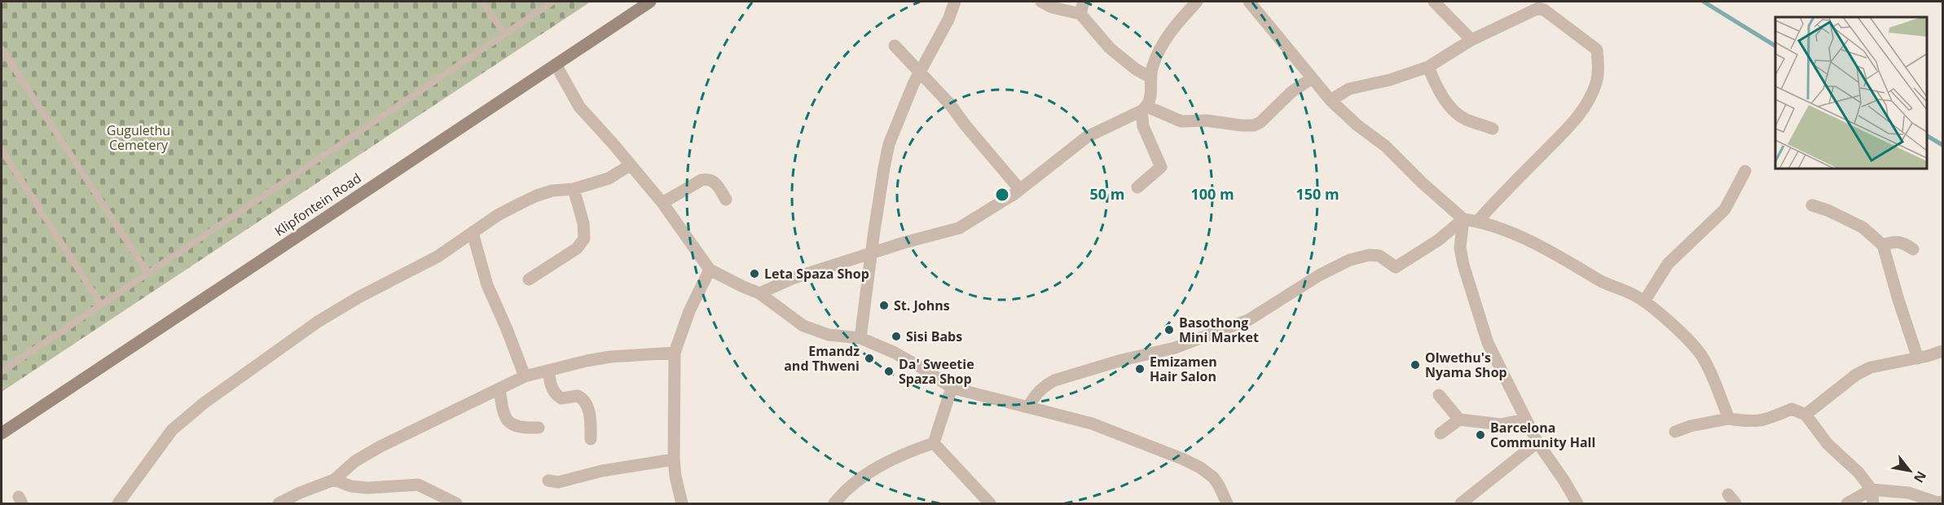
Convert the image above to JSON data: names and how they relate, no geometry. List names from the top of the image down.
{
  "streets": {
    "main road": ["Klipfontein Road"]
  },
  "parks": ["Gugulethu Cemetery"],
  "places": [
    "Leta Spaza Shop",
    "St. Johns",
    "Basothong Mini Market",
    "Sisi Babs",
    "Emandz and Thweni",
    "Olwethu's Nyama Shop",
    "Emizamen Hair Salon",
    "Da' Sweetie Spaza Shop",
    "Barcelona Community Hall"
  ],
  "north": "bottom right",
  "rings": ["50 m", "100 m", "150 m"]
}
